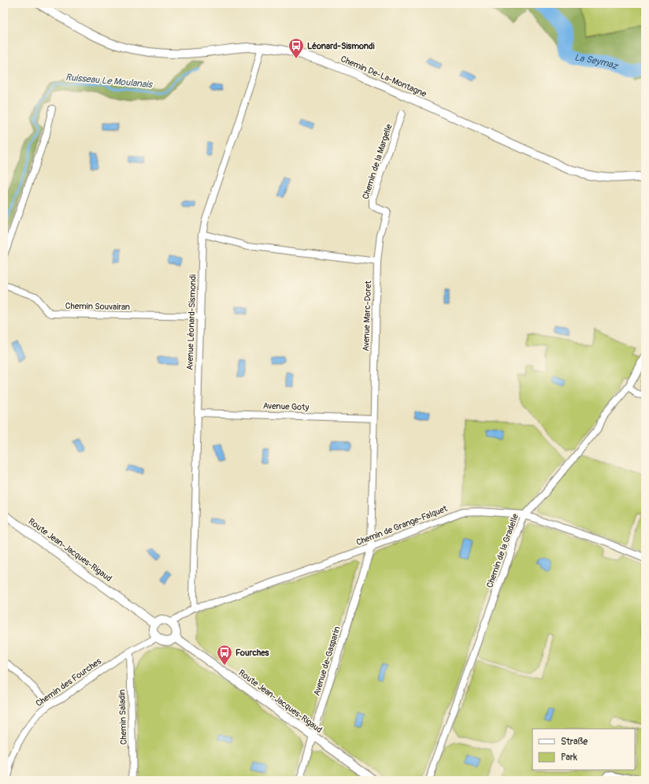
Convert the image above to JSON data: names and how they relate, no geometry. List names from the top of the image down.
{
  "streets": {
    "street": [
      "Chemin De-La-Montagne",
      "Chemin de la Margelle",
      "Chemin Souvairan",
      "Avenue Marc-Doret",
      "Avenue Léonard-Sismondi",
      "Avenue Goty",
      "Chemin de Grange-Falquet",
      "Route Jean-Jacques-Rigaud",
      "Chemin de la Gradelle",
      "Avenue de-Gasparin",
      "Chemin des Fourches",
      "Chemin Saladin"
    ]
  },
  "crossings": [
    ["Chemin De-La-Montagne", "Avenue Léonard-Sismondi"],
    ["Chemin de la Margelle", "Avenue Marc-Doret"],
    ["Chemin Souvairan", "Avenue Léonard-Sismondi"],
    ["Avenue Marc-Doret", "Avenue Goty"],
    ["Avenue Marc-Doret", "Chemin de Grange-Falquet"],
    ["Avenue Marc-Doret", "Avenue de-Gasparin"],
    ["Avenue Léonard-Sismondi", "Avenue Goty"],
    ["Avenue Léonard-Sismondi", "Chemin de Grange-Falquet"],
    ["Chemin de Grange-Falquet", "Route Jean-Jacques-Rigaud"],
    ["Chemin de Grange-Falquet", "Chemin de la Gradelle"],
    ["Chemin de Grange-Falquet", "Avenue de-Gasparin"],
    ["Chemin de Grange-Falquet", "Chemin des Fourches"],
    ["Route Jean-Jacques-Rigaud", "Avenue de-Gasparin"],
    ["Route Jean-Jacques-Rigaud", "Chemin des Fourches"],
    ["Chemin des Fourches", "Chemin Saladin"]
  ],
  "water": ["La Seymaz", "Ruisseau Le Moulanais"],
  "places": {
    "bus stop": ["Léonard-Sismondi", "Fourches"]
  },
  "legend": ["Straße", "Park"]
}
